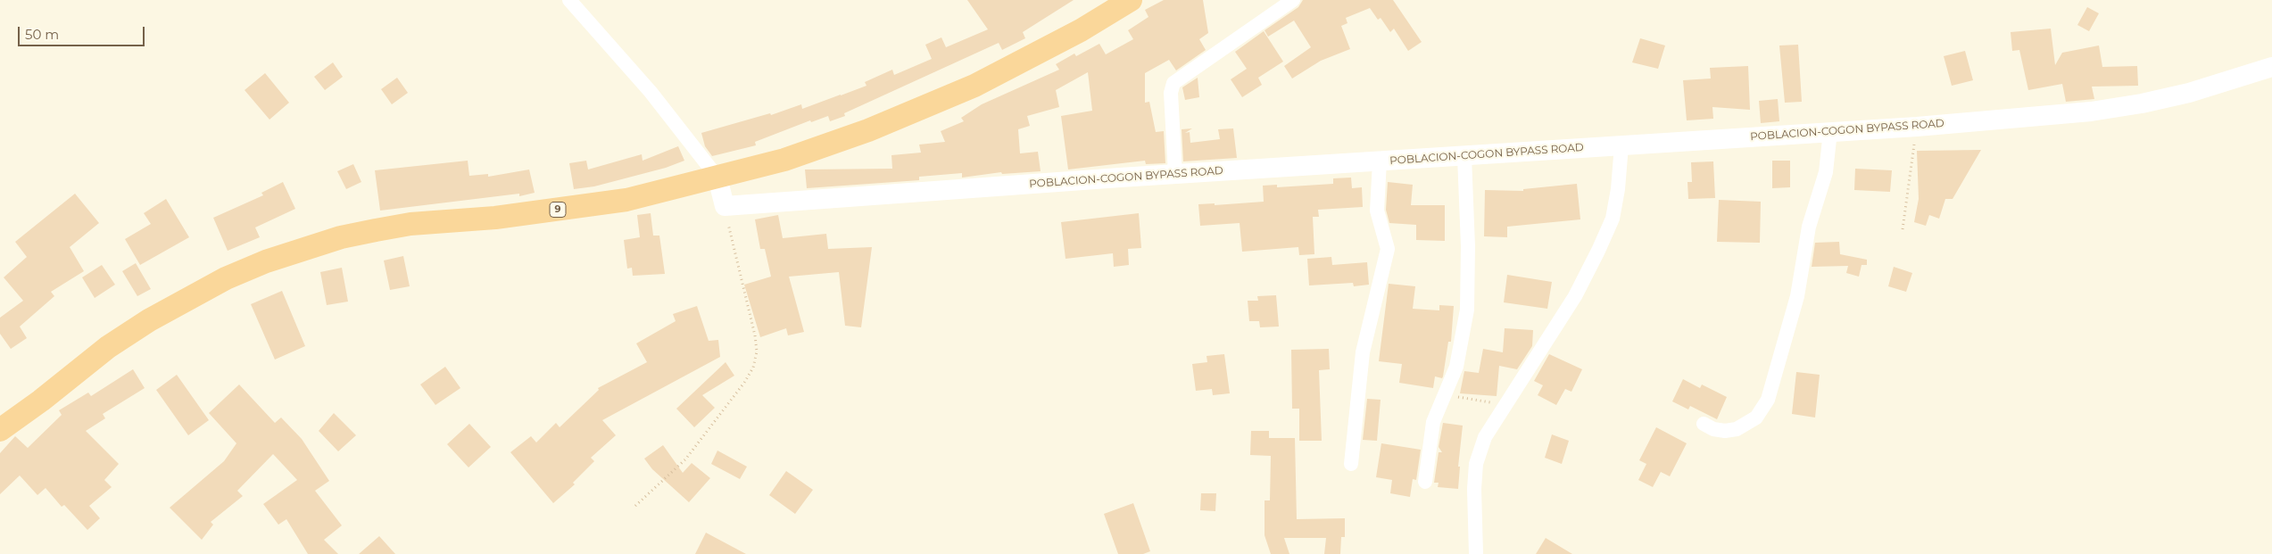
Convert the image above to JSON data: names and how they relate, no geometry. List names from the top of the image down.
{
  "streets": {
    "highway": ["9"],
    "main road": ["POBLACION-COGON BYPASS ROAD"]
  },
  "scale_bar": "50 m"
}
